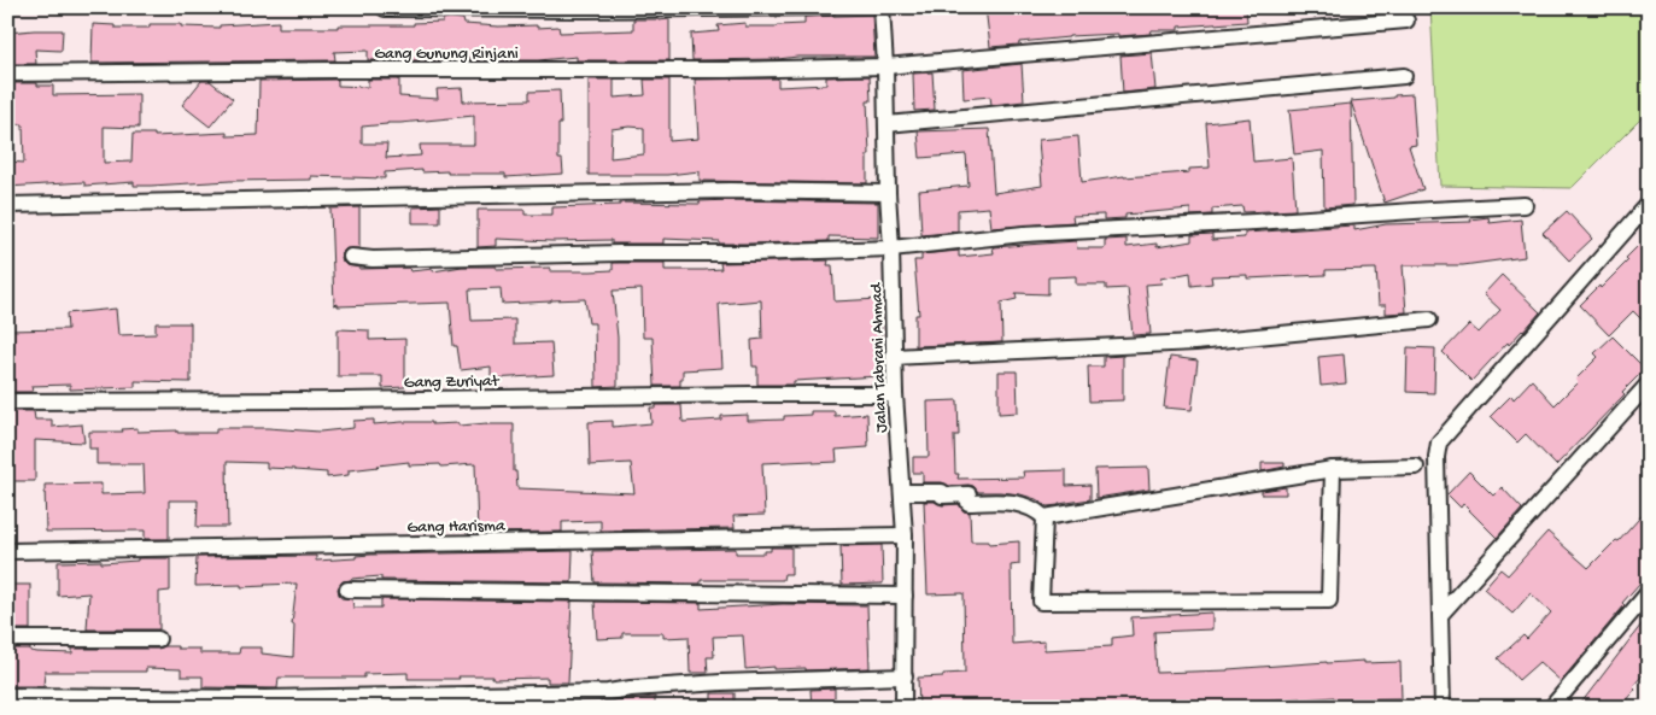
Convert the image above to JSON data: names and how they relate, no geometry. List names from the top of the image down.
{
  "streets": {
    "street": [
      "Gang Gunung Rinjani",
      "Jalan Tabrani Ahmad",
      "Gang Zuriyat",
      "Gang Harisma"
    ]
  },
  "crossings": [
    ["Gang Gunung Rinjani", "Jalan Tabrani Ahmad"],
    ["Jalan Tabrani Ahmad", "Gang Zuriyat"],
    ["Jalan Tabrani Ahmad", "Gang Harisma"]
  ]
}
